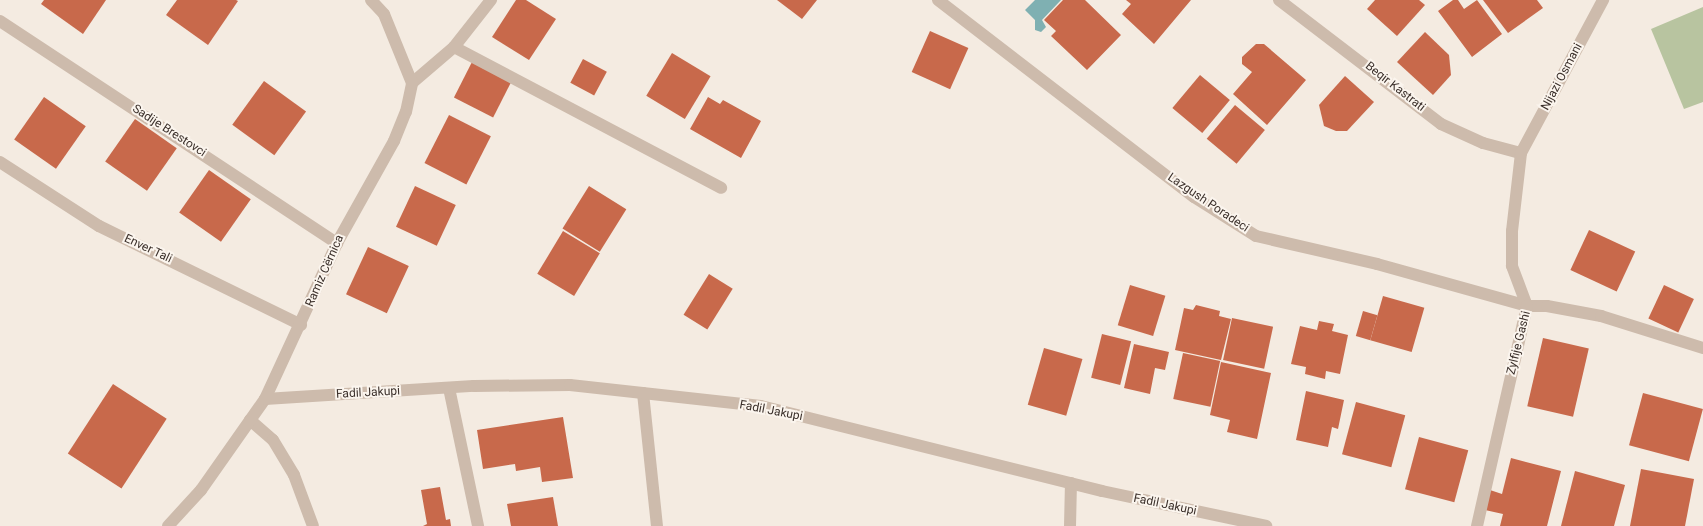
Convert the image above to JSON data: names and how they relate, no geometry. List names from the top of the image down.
{
  "streets": {
    "street": [
      "Nijazi Osmani",
      "Beqir Kastrati",
      "Sadije Brestovci",
      "Lazgush Poradeci",
      "Enver Tali",
      "Ramiz Cërnica",
      "Zylfije Gashi",
      "Fadil Jakupi"
    ]
  },
  "crossings": [
    ["Nijazi Osmani", "Beqir Kastrati"],
    ["Sadije Brestovci", "Ramiz Cërnica"],
    ["Lazgush Poradeci", "Zylfije Gashi"],
    ["Enver Tali", "Ramiz Cërnica"],
    ["Ramiz Cërnica", "Fadil Jakupi"]
  ]
}
